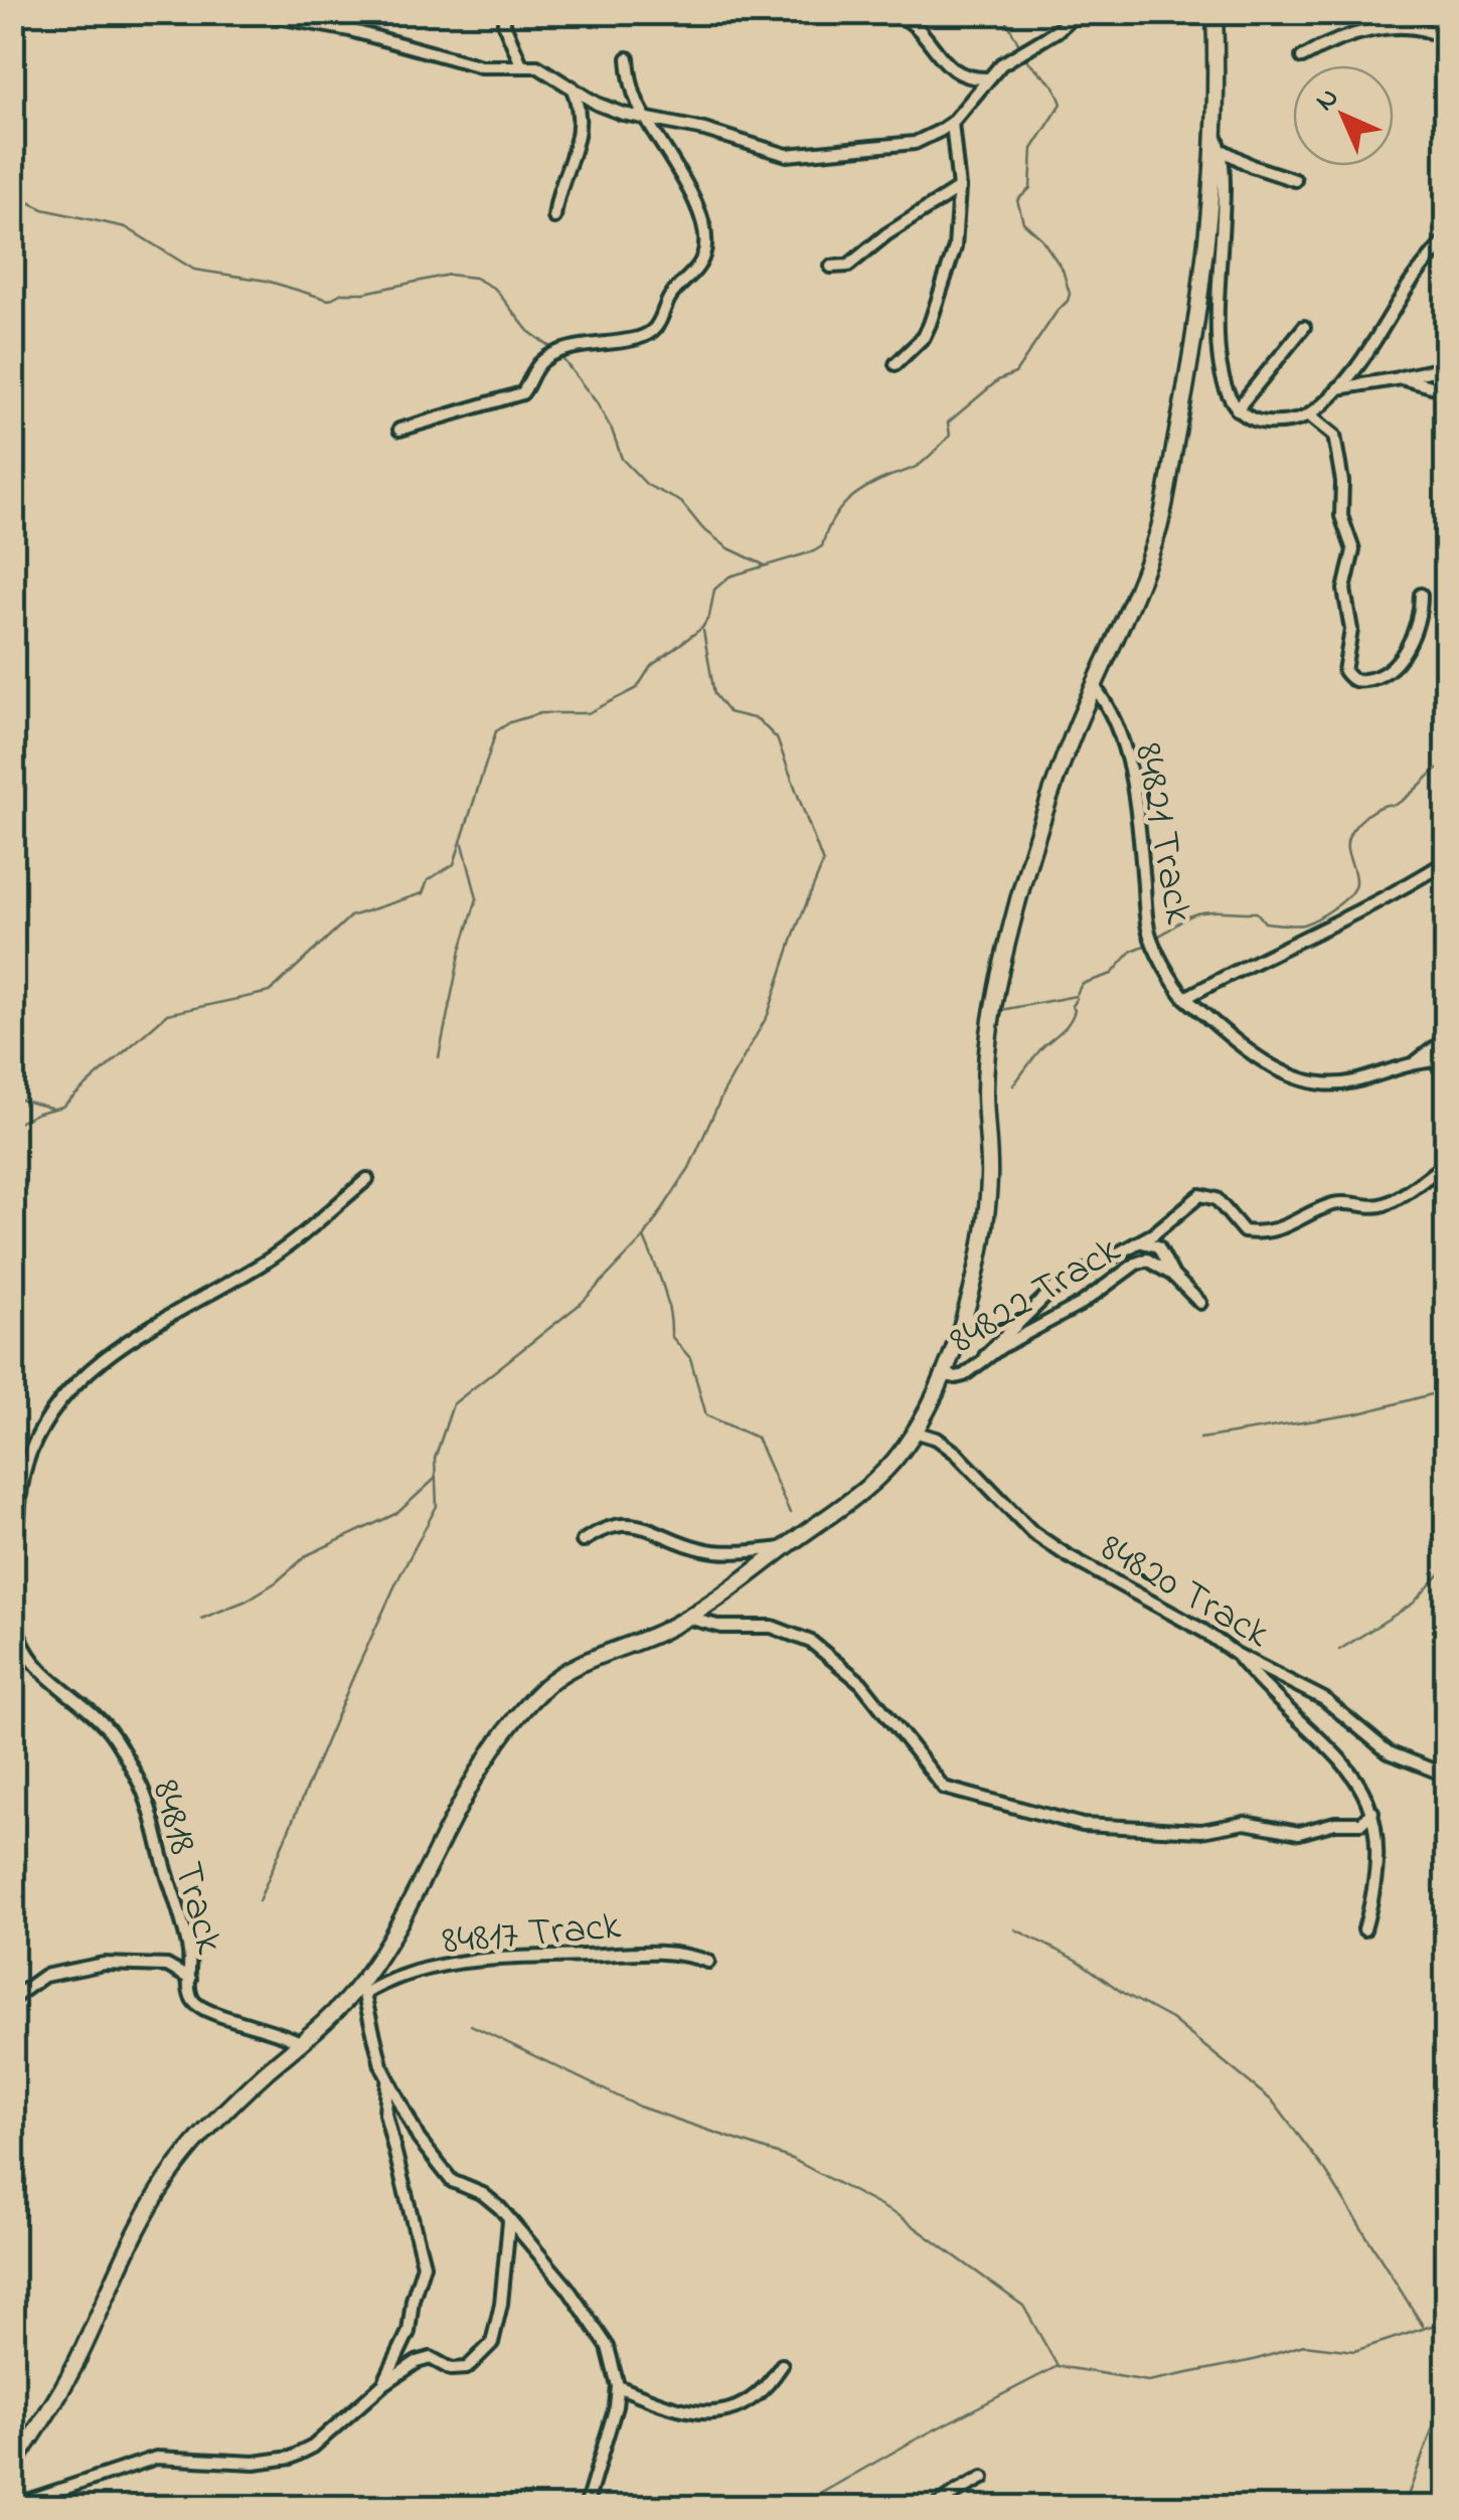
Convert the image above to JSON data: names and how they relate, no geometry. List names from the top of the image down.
{
  "streets": {
    "street": [
      "84821 Track",
      "84822 Track",
      "84820 Track",
      "84818 Track",
      "84817 Track"
    ]
  },
  "north": "top left"
}
